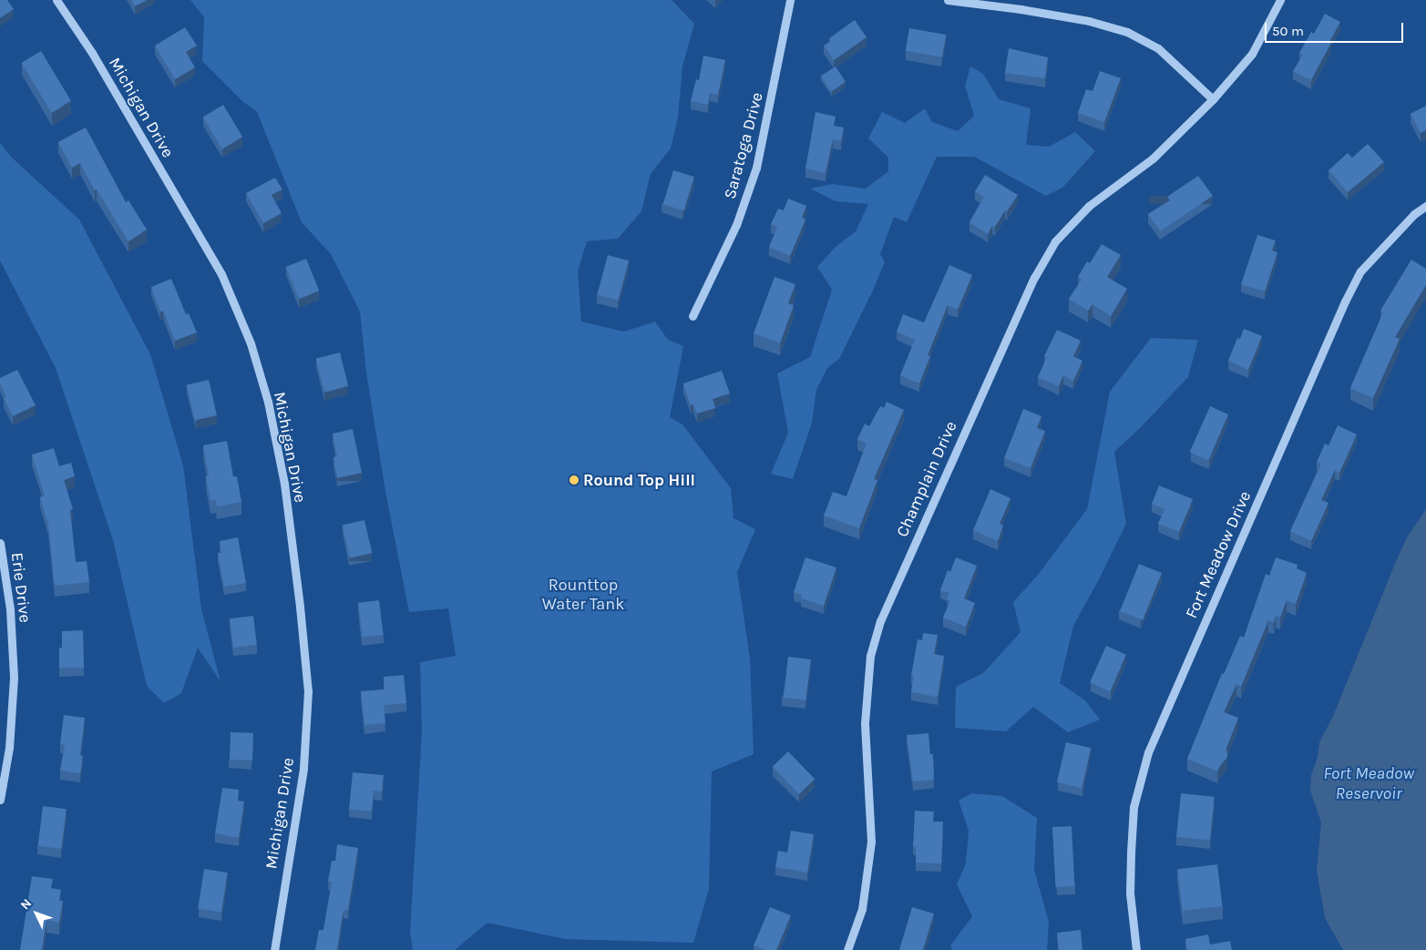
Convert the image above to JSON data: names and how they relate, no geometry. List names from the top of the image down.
{
  "streets": {
    "street": [
      "Michigan Drive",
      "Saratoga Drive",
      "Champlain Drive",
      "Fort Meadow Drive",
      "Erie Drive"
    ]
  },
  "water": ["Fort Meadow Reservoir"],
  "parks": ["Rounttop Water Tank"],
  "places": ["Round Top Hill"],
  "scale_bar": "50 m",
  "north": "top left"
}
